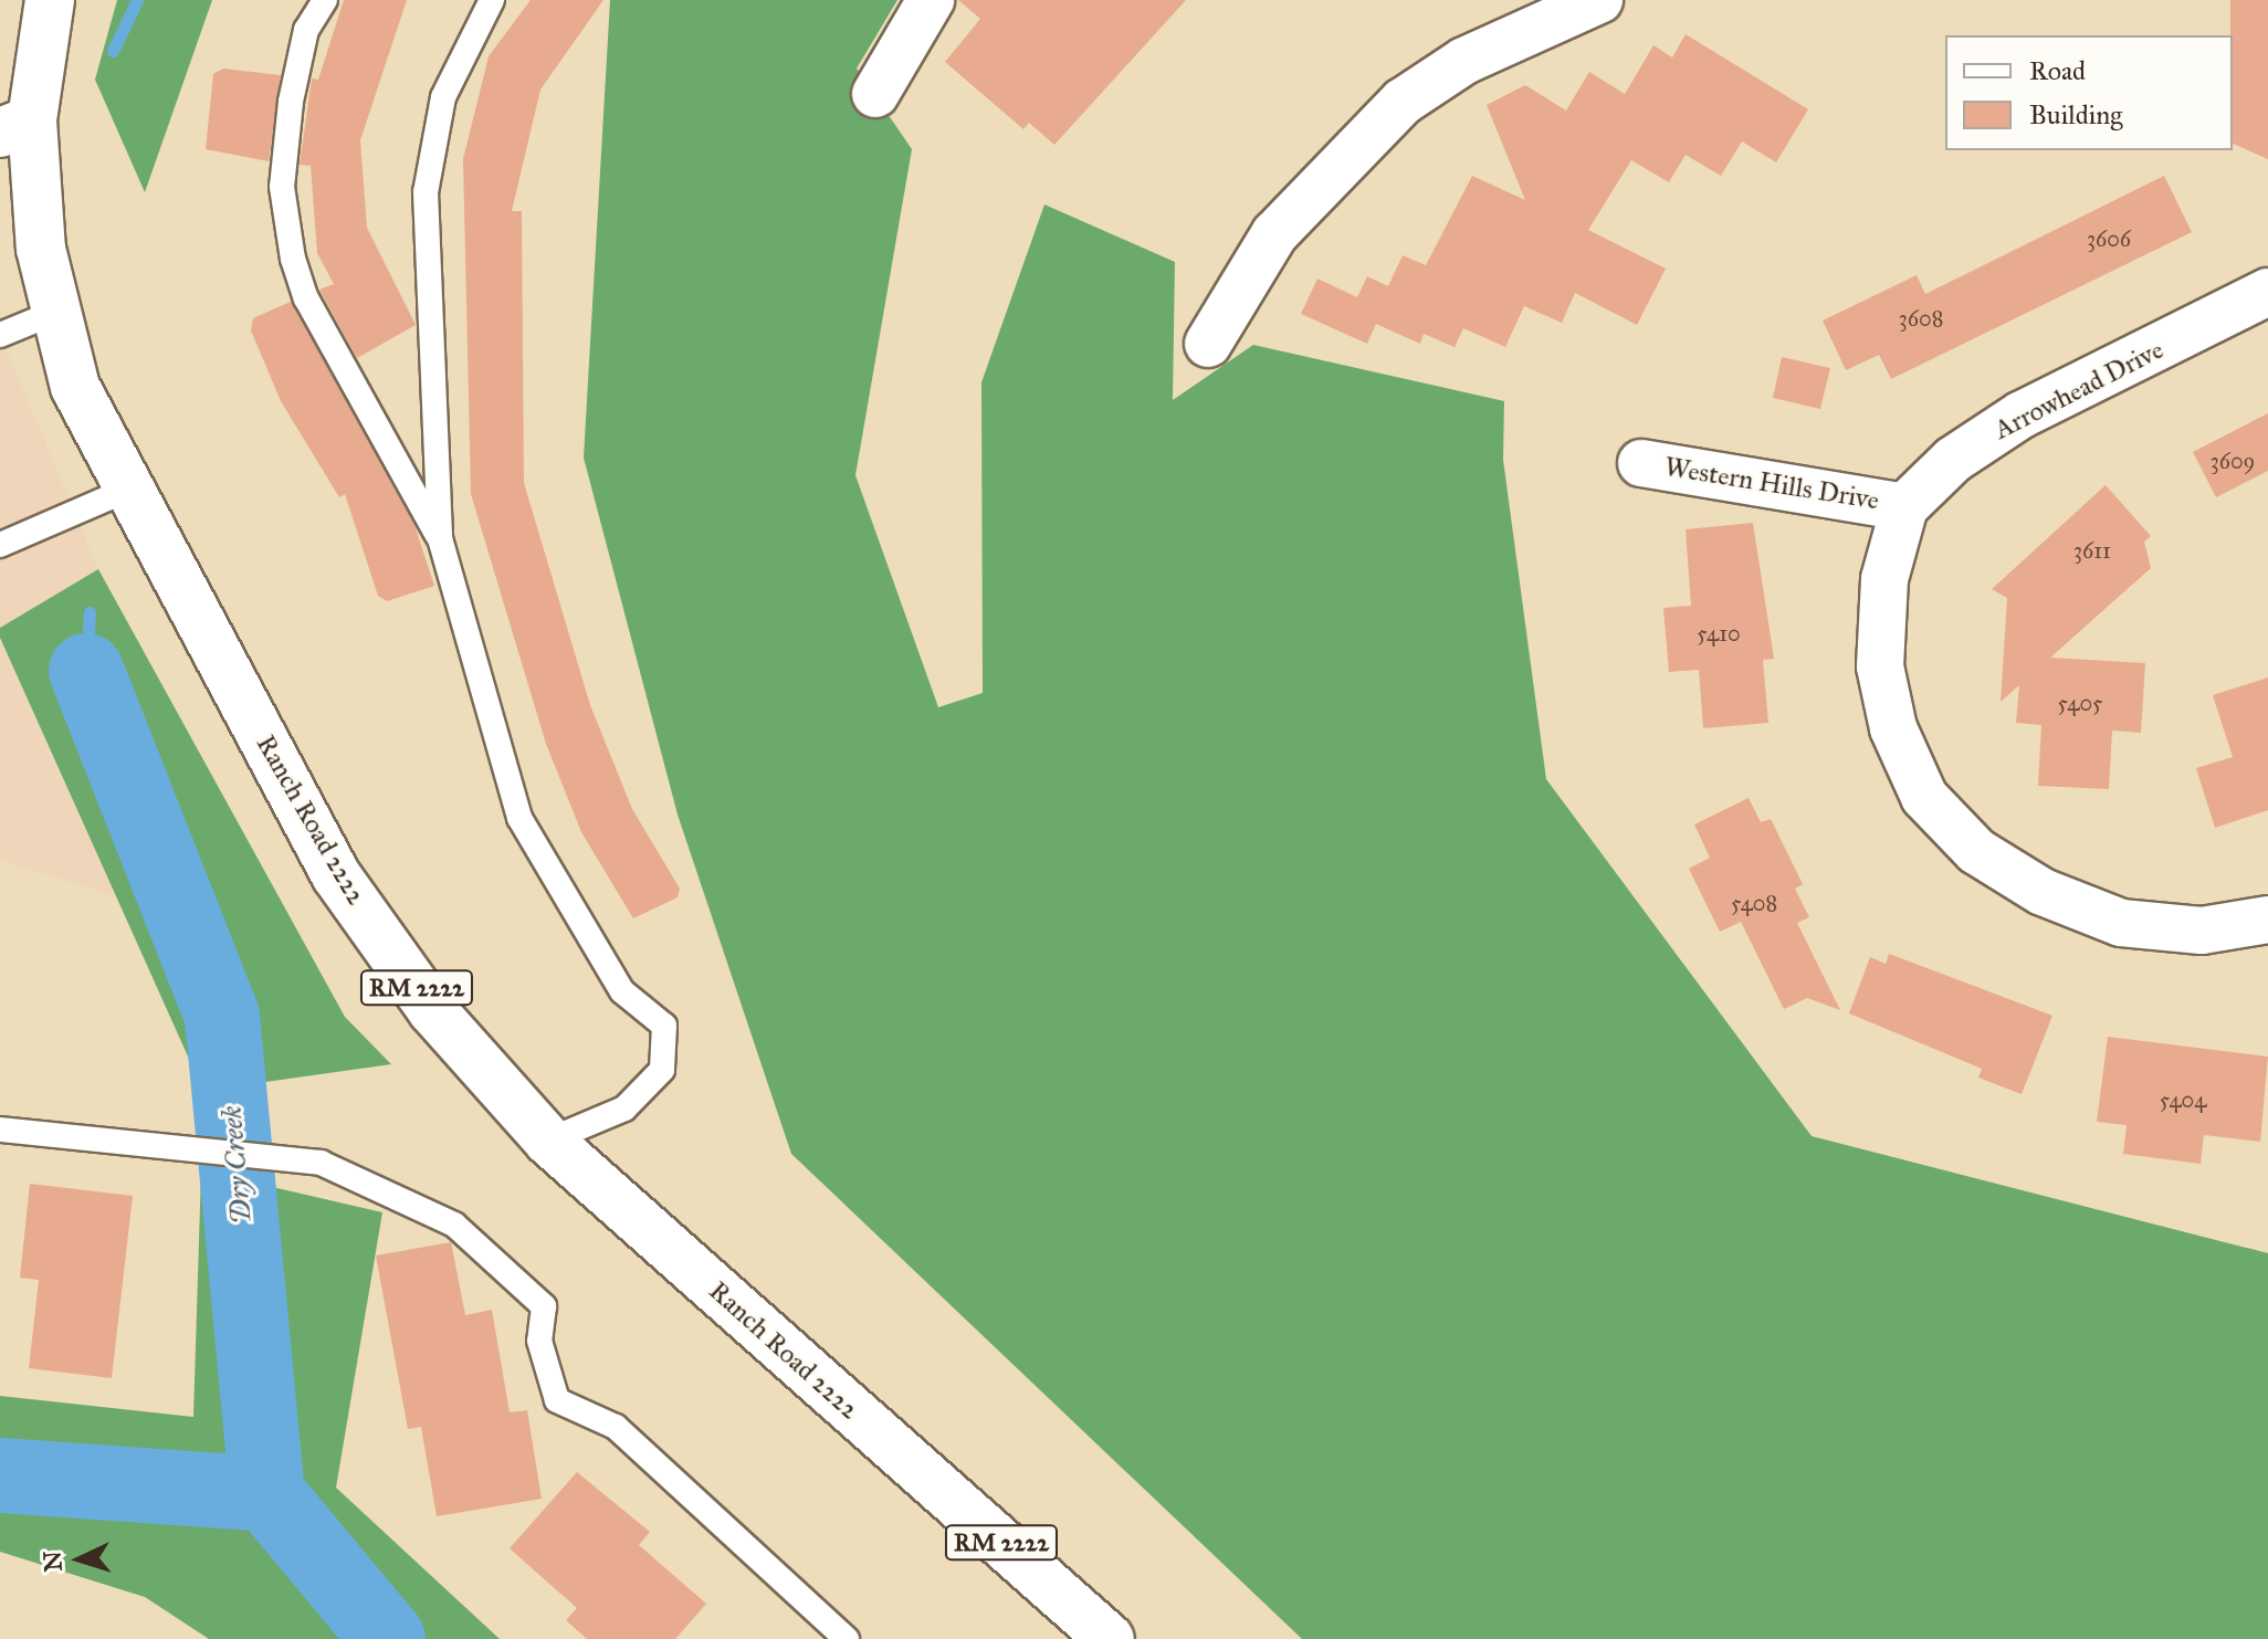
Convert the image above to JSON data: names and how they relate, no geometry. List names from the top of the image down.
{
  "streets": {
    "main road": ["Ranch Road 2222", "RM 2222"],
    "street": ["Arrowhead Drive", "Western Hills Drive"]
  },
  "crossings": [
    ["Arrowhead Drive", "Western Hills Drive"]
  ],
  "water": ["Dry Creek"],
  "house_numbers": [
    "3606",
    "3608",
    "3609",
    "3611",
    "5410",
    "5405",
    "5408",
    "5404"
  ],
  "legend": ["Road", "Building"],
  "north": "left"
}
